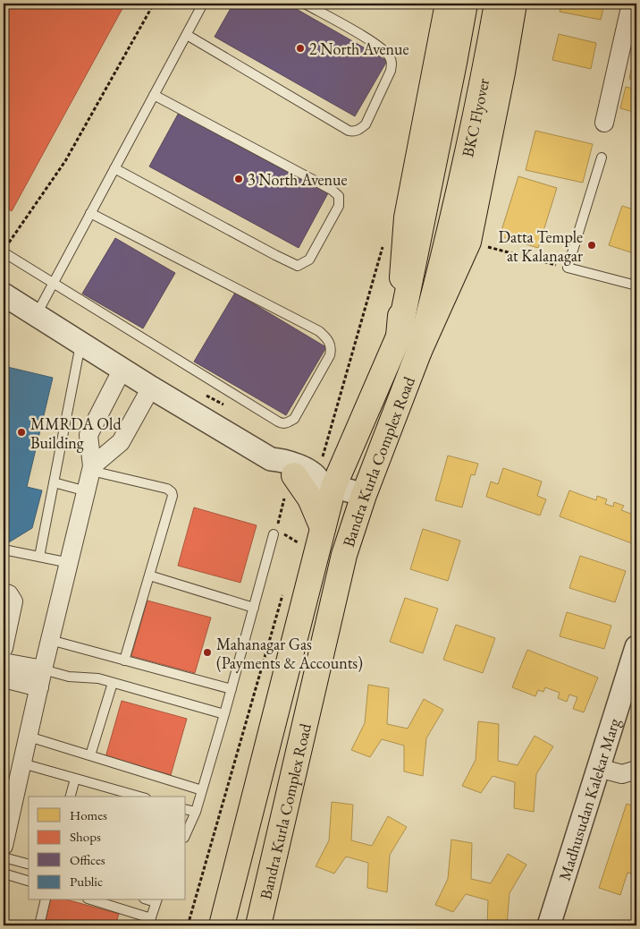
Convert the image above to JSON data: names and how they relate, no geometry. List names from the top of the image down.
{
  "streets": {
    "main road": ["BKC Flyover", "Bandra Kurla Complex Road"],
    "street": ["Madhusudan Kalekar Marg"]
  },
  "crossings": [
    ["BKC Flyover", "Bandra Kurla Complex Road"]
  ],
  "places": [
    "2 North Avenue",
    "3 North Avenue",
    "Datta Temple at Kalanagar",
    "MMRDA Old Building",
    "Mahanagar Gas (Payments & Accounts)"
  ],
  "legend": [
    "Homes",
    "Shops",
    "Offices",
    "Public"
  ]
}
